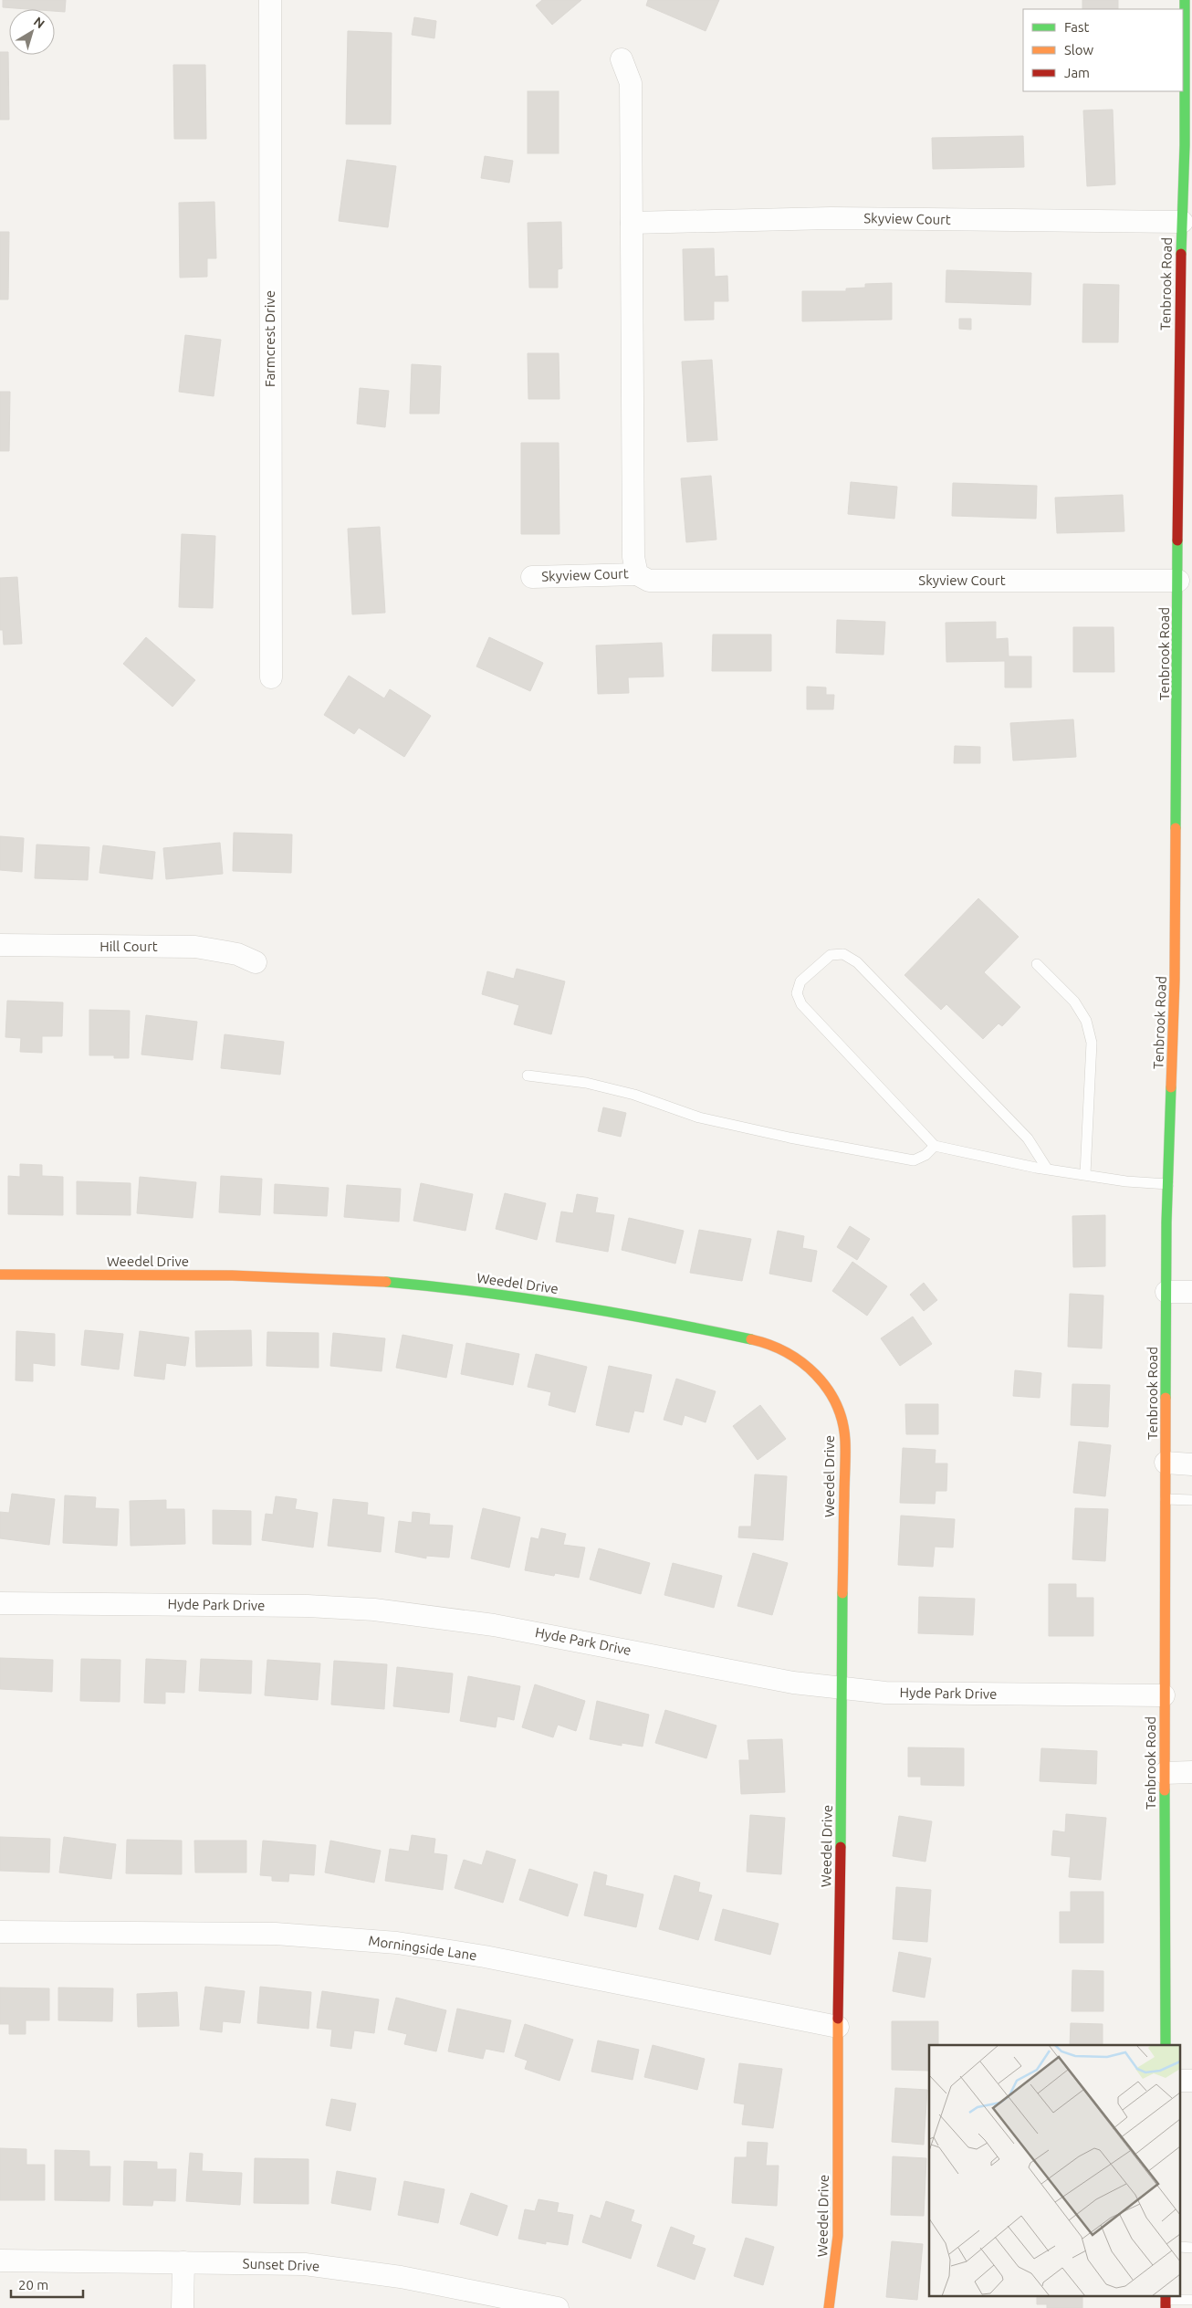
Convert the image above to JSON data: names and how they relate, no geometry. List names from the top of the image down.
{
  "streets": {
    "street": [
      "Skyview Court",
      "Tenbrook Road",
      "Farmcrest Drive",
      "Hill Court",
      "Weedel Drive",
      "Hyde Park Drive",
      "Morningside Lane",
      "Sunset Drive"
    ]
  },
  "crossings": [
    ["Skyview Court", "Tenbrook Road"],
    ["Tenbrook Road", "Hyde Park Drive"],
    ["Weedel Drive", "Hyde Park Drive"],
    ["Weedel Drive", "Morningside Lane"]
  ],
  "legend": ["Fast", "Slow", "Jam"],
  "scale_bar": "20 m",
  "north": "top right"
}
